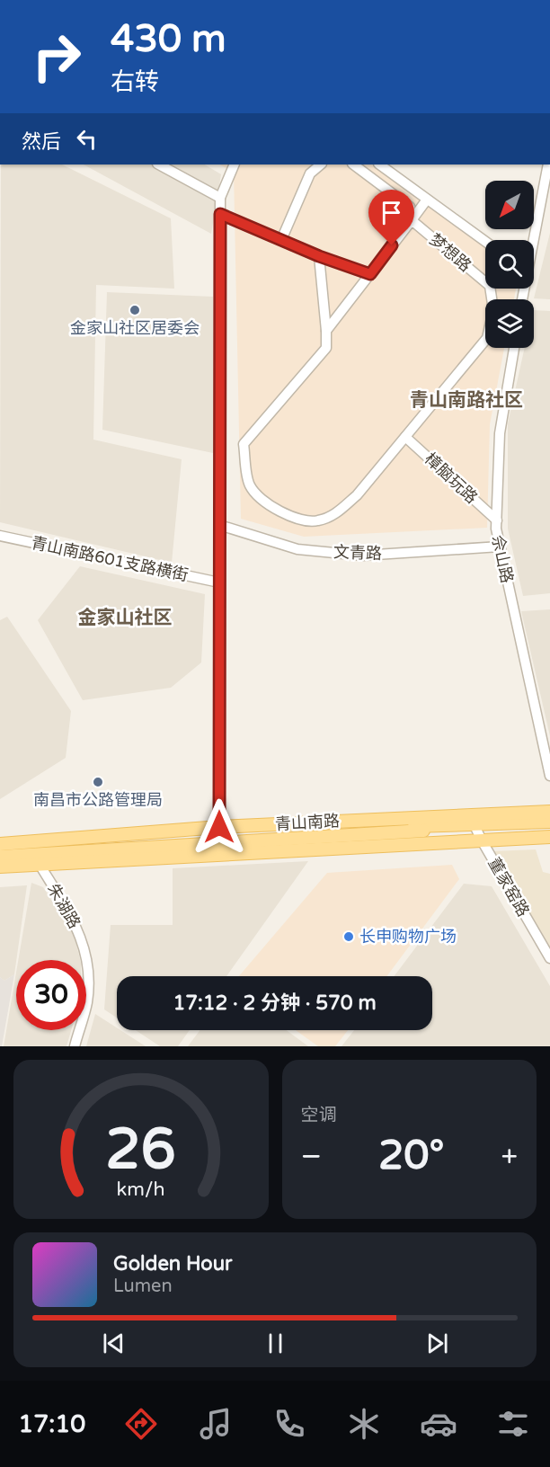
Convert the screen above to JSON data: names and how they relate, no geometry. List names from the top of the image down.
{
  "streets": {
    "main road": ["青山南路"],
    "street": [
      "梦想路",
      "樟脑玩路",
      "文青路",
      "青山南路601支路横街",
      "佘山路",
      "董家窑路",
      "朱湖路"
    ]
  },
  "crossings": [
    ["梦想路", "樟脑玩路"],
    ["樟脑玩路", "佘山路"],
    ["文青路", "佘山路"],
    ["青山南路", "董家窑路"],
    ["青山南路", "朱湖路"]
  ],
  "districts": ["青山南路社区", "金家山社区"],
  "places": ["金家山社区居委会", "南昌市公路管理局", "长申购物广场"],
  "north": "bottom left",
  "page": {
    "turn": ["430 m", "右转"],
    "then": "然后",
    "limit": "30",
    "trip": "17:12 · 2 分钟 · 570 m",
    "tile": "空调",
    "heat": ["−", "20°", "+"],
    "song": ["Golden Hour", "Lumen"],
    "tabs": "17:10",
    "gauge": ["26", "km/h"]
  }
}
